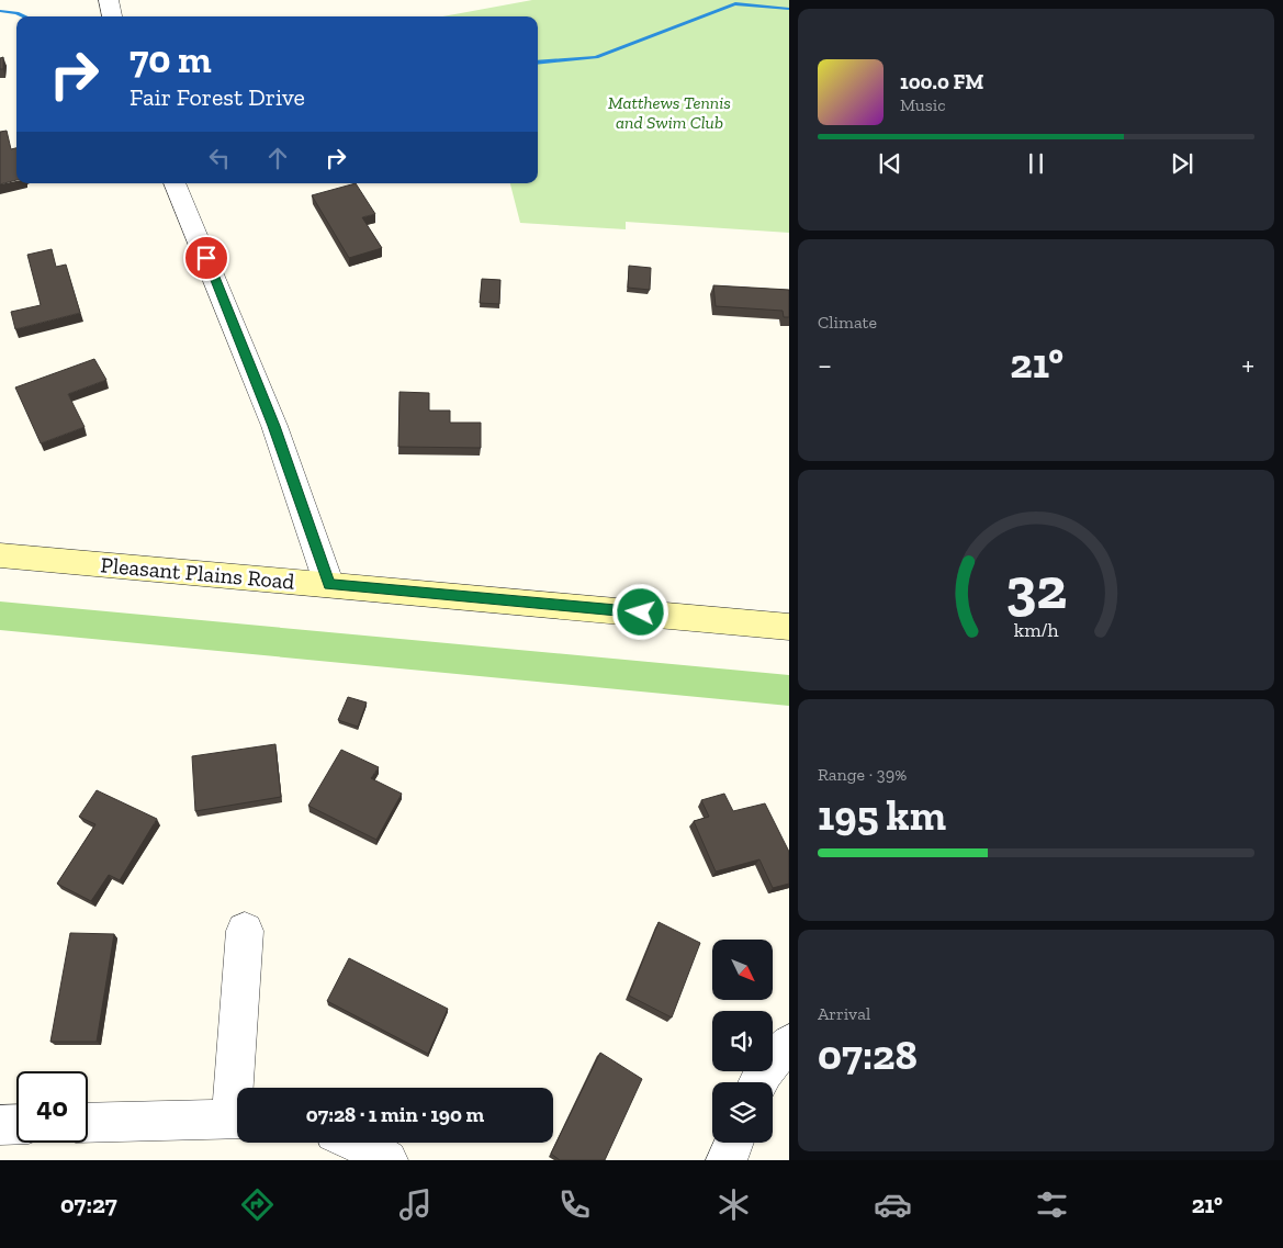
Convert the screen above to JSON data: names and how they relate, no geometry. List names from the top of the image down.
{
  "streets": {
    "street": ["Pleasant Plains Road"]
  },
  "parks": ["Matthews Tennis and Swim Club"],
  "north": "bottom right",
  "page": {
    "turn": ["70 m", "Fair Forest Drive"],
    "song": ["100.0 FM", "Music"],
    "tile": [
      "Climate",
      ["Range · 39%", "195 km"],
      ["Arrival", "07:28"]
    ],
    "heat": ["−", "21°", "+"],
    "limit": "40",
    "trip": "07:28 · 1 min · 190 m",
    "tabs": ["07:27", "21°"],
    "gauge": ["32", "km/h"]
  }
}
